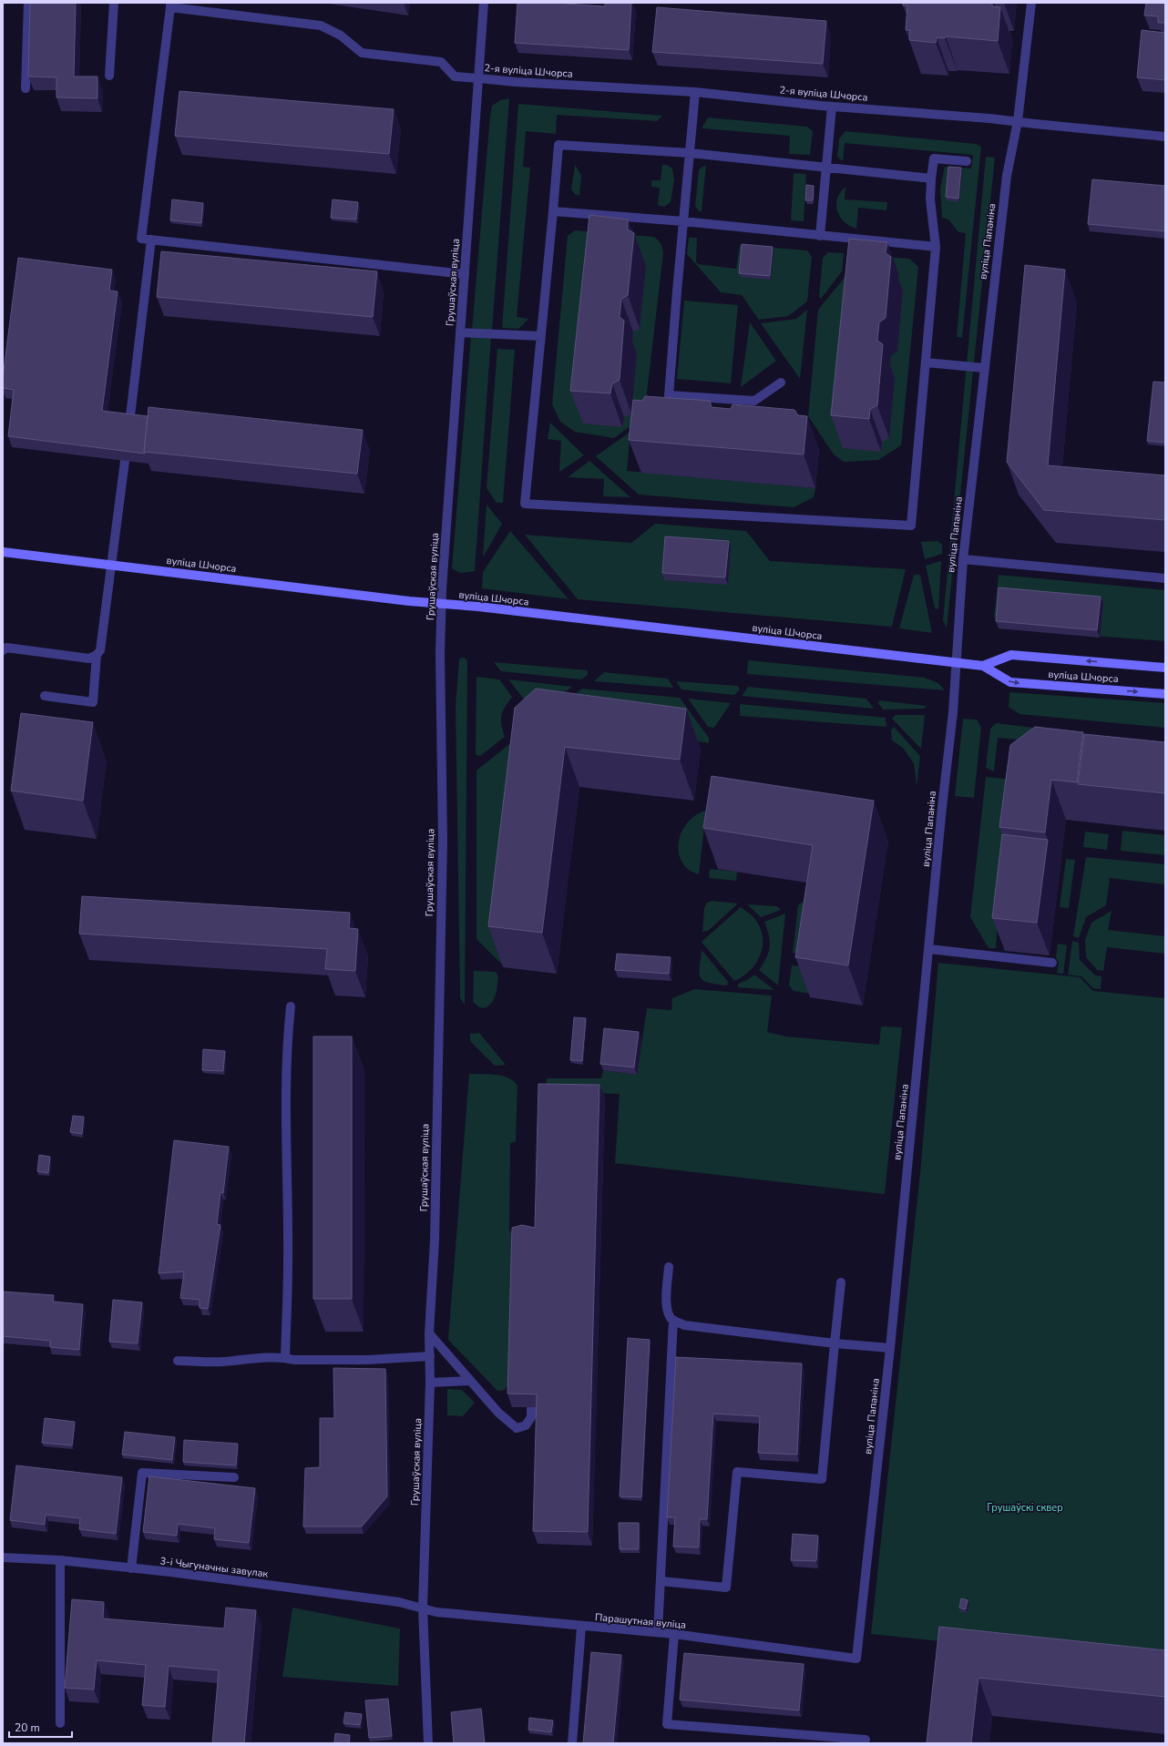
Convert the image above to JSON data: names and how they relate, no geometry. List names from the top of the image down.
{
  "streets": {
    "main road": ["вуліца Шчорса"],
    "street": [
      "2-я вуліца Шчорса",
      "вуліца Папаніна",
      "Грушаўская вуліца",
      "3-і Чыгуначны завулак",
      "Парашутная вуліца"
    ]
  },
  "crossings": [
    ["2-я вуліца Шчорса", "вуліца Папаніна"],
    ["2-я вуліца Шчорса", "Грушаўская вуліца"],
    ["вуліца Папаніна", "вуліца Шчорса"],
    ["вуліца Папаніна", "Парашутная вуліца"],
    ["Грушаўская вуліца", "вуліца Шчорса"],
    ["Грушаўская вуліца", "3-і Чыгуначны завулак"],
    ["Грушаўская вуліца", "Парашутная вуліца"],
    ["3-і Чыгуначны завулак", "Парашутная вуліца"]
  ],
  "parks": ["Грушаўскі сквер"],
  "scale_bar": "20 m"
}
